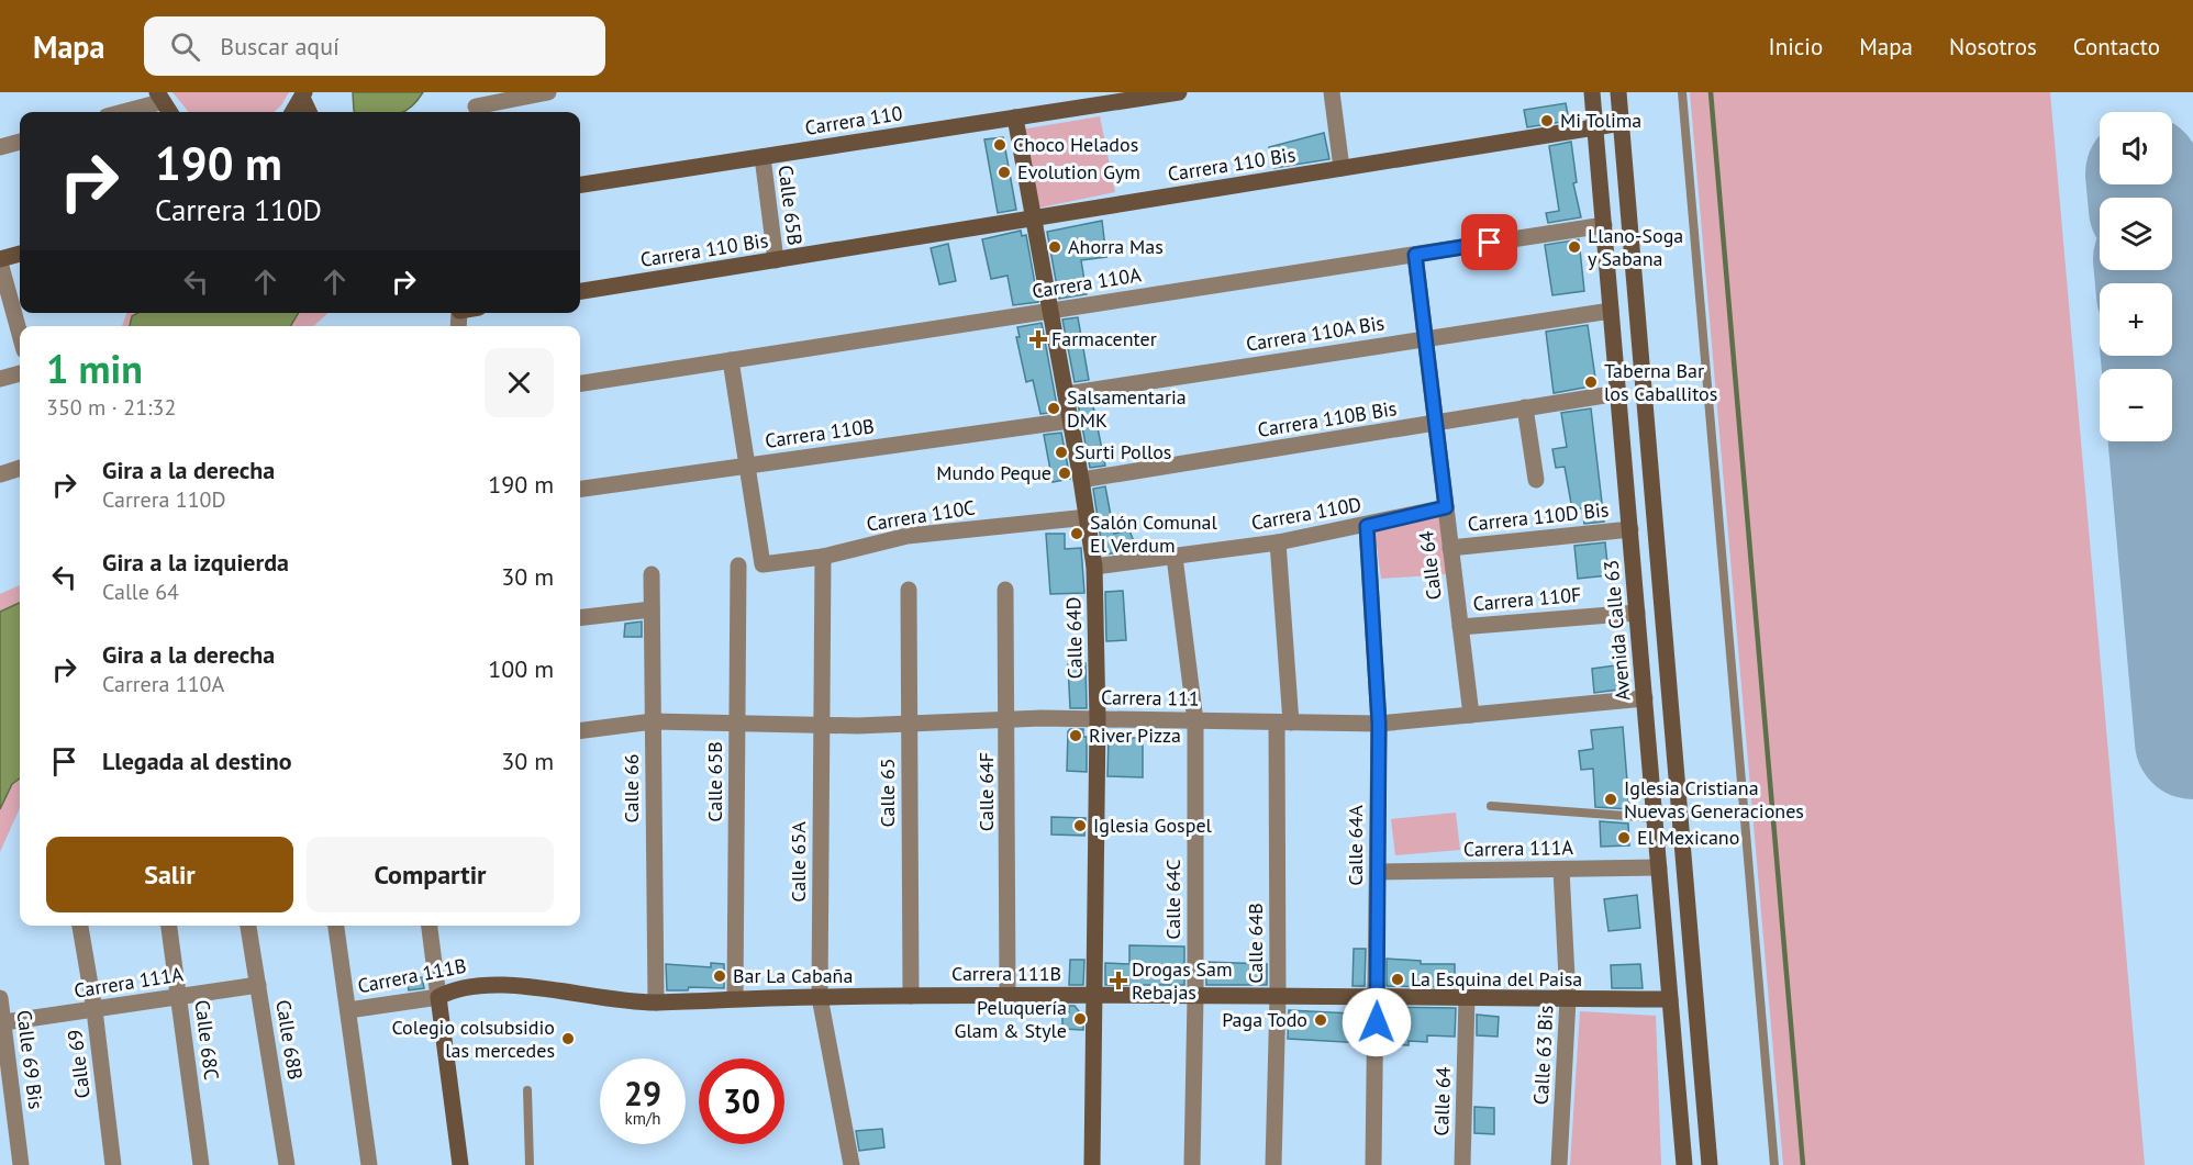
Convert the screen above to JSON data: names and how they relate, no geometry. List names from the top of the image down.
{
  "streets": {
    "street": [
      "Carrera 110",
      "Carrera 110 Bis",
      "Calle 65B",
      "Carrera 110A",
      "Carrera 110A Bis",
      "Carrera 110B Bis",
      "Carrera 110B",
      "Carrera 110D",
      "Carrera 110C",
      "Carrera 110D Bis",
      "Calle 64",
      "Carrera 110F",
      "Avenida Calle 63",
      "Calle 64D",
      "Carrera 111",
      "Calle 66",
      "Calle 64F",
      "Calle 65",
      "Calle 64A",
      "Carrera 111A",
      "Calle 65A",
      "Calle 64C",
      "Calle 64B",
      "Carrera 111B",
      "Calle 68C",
      "Calle 68B",
      "Calle 63 Bis",
      "Calle 69 Bis",
      "Calle 69"
    ]
  },
  "crossings": [
    ["Carrera 110", "Calle 65B"],
    ["Carrera 110", "Calle 64D"],
    ["Carrera 110 Bis", "Calle 65B"],
    ["Carrera 110 Bis", "Avenida Calle 63"],
    ["Carrera 110 Bis", "Calle 64D"],
    ["Calle 65B", "Carrera 111"],
    ["Calle 65B", "Carrera 111B"],
    ["Carrera 110A", "Calle 64"],
    ["Carrera 110A", "Avenida Calle 63"],
    ["Carrera 110A", "Calle 64D"],
    ["Carrera 110A Bis", "Calle 64"],
    ["Carrera 110A Bis", "Avenida Calle 63"],
    ["Carrera 110A Bis", "Calle 64D"],
    ["Carrera 110B Bis", "Calle 64"],
    ["Carrera 110B Bis", "Avenida Calle 63"],
    ["Carrera 110B Bis", "Calle 64D"],
    ["Carrera 110B", "Carrera 110C"],
    ["Carrera 110B", "Calle 64D"],
    ["Carrera 110D", "Calle 64"],
    ["Carrera 110D", "Calle 64D"],
    ["Carrera 110D", "Calle 64A"],
    ["Carrera 110D", "Calle 64C"],
    ["Carrera 110D", "Calle 64B"],
    ["Carrera 110C", "Calle 64D"],
    ["Carrera 110C", "Calle 65A"],
    ["Carrera 110D Bis", "Calle 64"],
    ["Carrera 110D Bis", "Avenida Calle 63"],
    ["Calle 64", "Carrera 110F"],
    ["Calle 64", "Carrera 111"],
    ["Calle 64", "Carrera 111B"],
    ["Carrera 110F", "Avenida Calle 63"],
    ["Avenida Calle 63", "Carrera 111"],
    ["Avenida Calle 63", "Carrera 111A"],
    ["Avenida Calle 63", "Carrera 111B"],
    ["Calle 64D", "Carrera 111"],
    ["Calle 64D", "Carrera 111B"],
    ["Carrera 111", "Calle 66"],
    ["Carrera 111", "Calle 64F"],
    ["Carrera 111", "Calle 65"],
    ["Carrera 111", "Calle 64A"],
    ["Carrera 111", "Calle 65A"],
    ["Carrera 111", "Calle 64C"],
    ["Carrera 111", "Calle 64B"],
    ["Calle 66", "Carrera 111B"],
    ["Calle 64F", "Carrera 111B"],
    ["Calle 65", "Carrera 111B"],
    ["Calle 64A", "Carrera 111A"],
    ["Calle 64A", "Carrera 111B"],
    ["Carrera 111A", "Calle 68C"],
    ["Carrera 111A", "Calle 68B"],
    ["Carrera 111A", "Calle 63 Bis"],
    ["Carrera 111A", "Calle 69 Bis"],
    ["Carrera 111A", "Calle 69"],
    ["Calle 65A", "Carrera 111B"],
    ["Calle 64C", "Carrera 111B"],
    ["Calle 64B", "Carrera 111B"],
    ["Carrera 111B", "Calle 63 Bis"]
  ],
  "places": {
    "other": [
      "Mi Tolima",
      "Choco Helados",
      "Evolution Gym",
      "Ahorra Mas",
      "Llano-Soga y Sabana",
      "Taberna Bar los Caballitos",
      "Salsamentaria DMK",
      "Surti Pollos",
      "Mundo Peque",
      "Salón Comunal El Verdum",
      "River Pizza",
      "Iglesia Cristiana Nuevas Generaciones",
      "Iglesia Gospel",
      "El Mexicano",
      "Bar La Cabaña",
      "La Esquina del Paisa",
      "Peluquería Glam & Style",
      "Paga Todo",
      "Colegio colsubsidio las mercedes"
    ],
    "health": ["Farmacenter", "Drogas Sam Rebajas"]
  },
  "page": {
    "header": "Mapa",
    "search": "Buscar aquí",
    "nav": [
      "Inicio",
      "Mapa",
      "Nosotros",
      "Contacto"
    ],
    "map_buttons": ["+", "−"],
    "turn": ["190 m", "Carrera 110D"],
    "heading": ["1 min", "350 m · 21:32"],
    "list": [
      {
        "name": "Gira a la derecha",
        "note": "Carrera 110D",
        "value": "190 m"
      },
      {
        "name": "Gira a la izquierda",
        "note": "Calle 64",
        "value": "30 m"
      },
      {
        "name": "Gira a la derecha",
        "note": "Carrera 110A",
        "value": "100 m"
      },
      {
        "name": "Llegada al destino",
        "value": "30 m"
      }
    ],
    "buttons": ["Salir", "Compartir"],
    "speed": "29 km/h",
    "limit": "30"
  }
}
